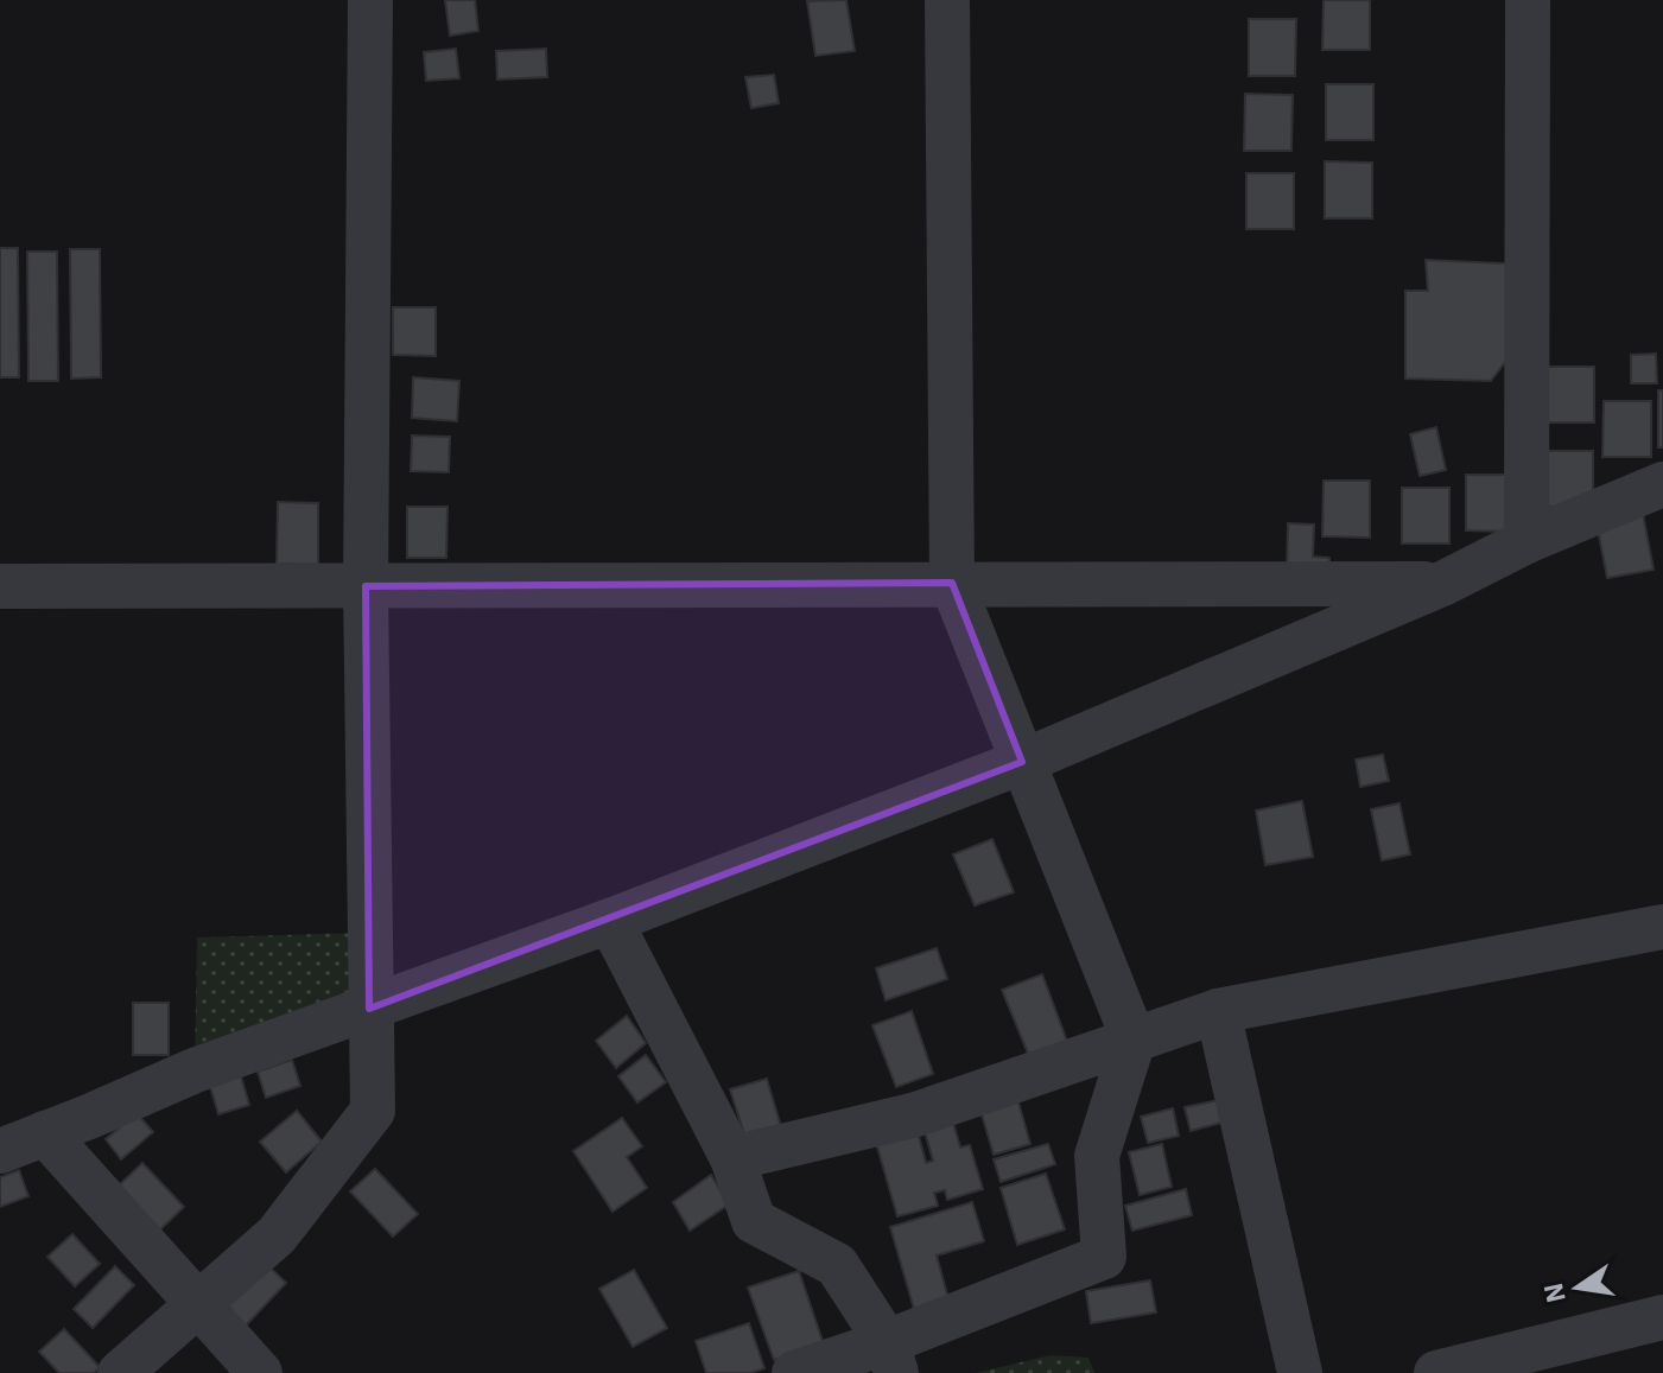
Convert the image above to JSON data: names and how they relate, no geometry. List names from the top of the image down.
{
  "north": "left"
}
